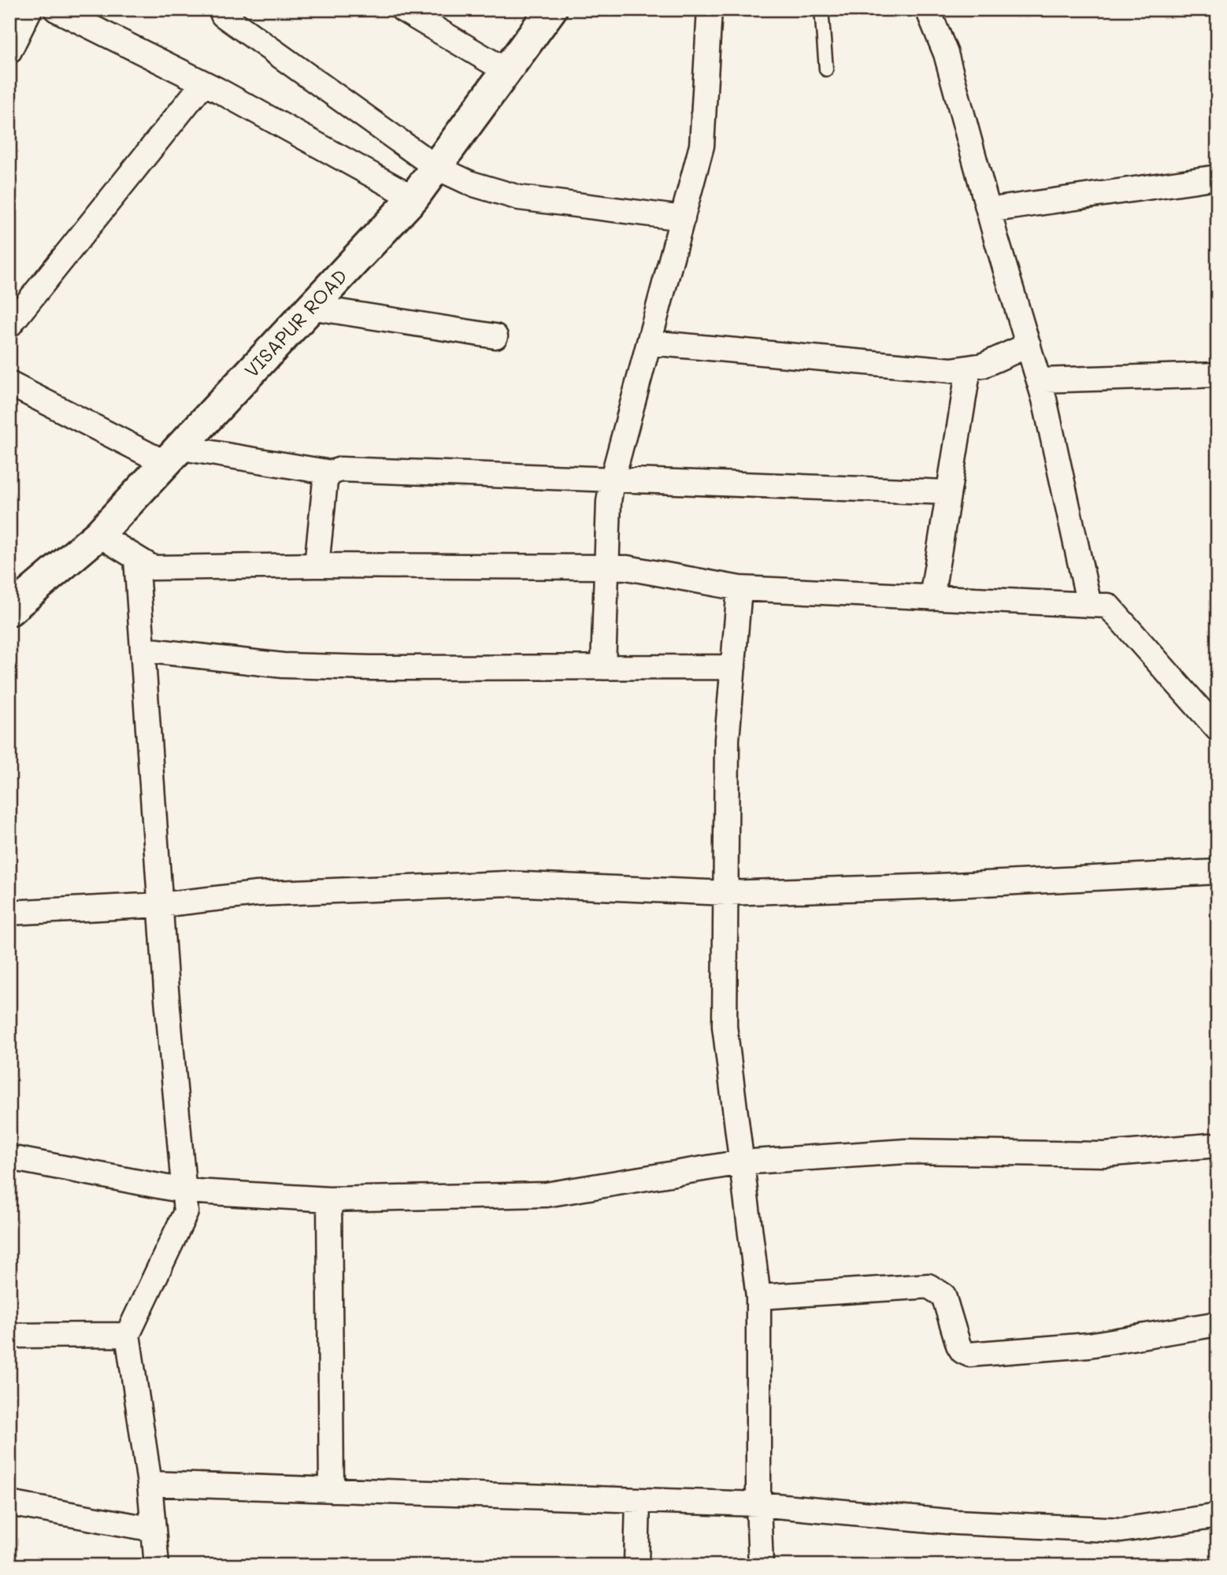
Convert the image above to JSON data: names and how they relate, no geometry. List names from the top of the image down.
{
  "streets": {
    "street": ["VISAPUR ROAD"]
  }
}
